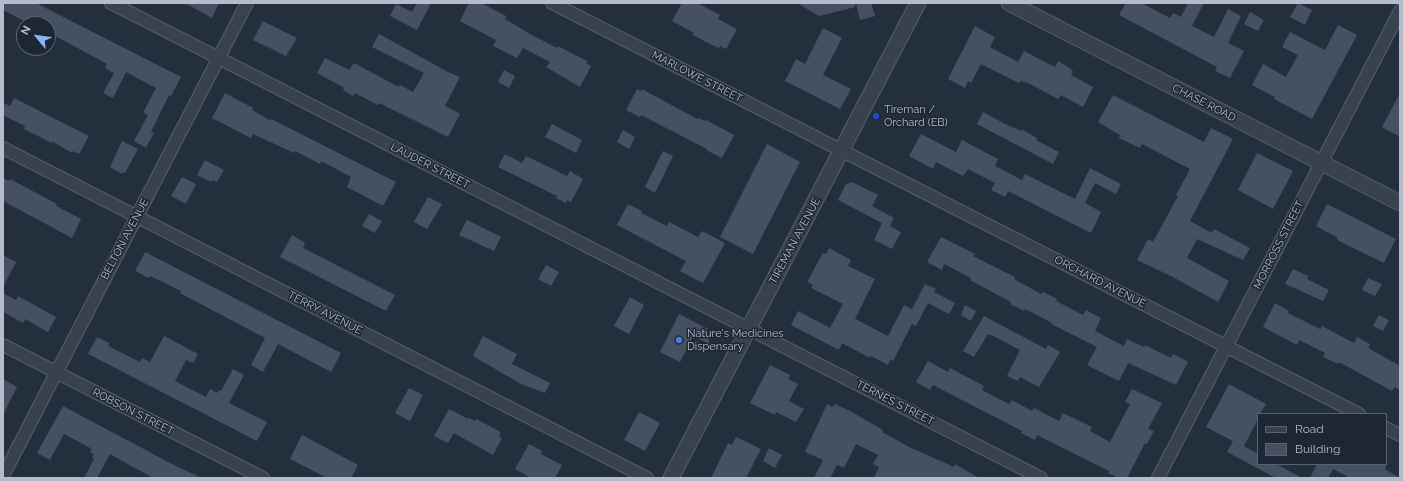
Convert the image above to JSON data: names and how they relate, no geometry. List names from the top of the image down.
{
  "streets": {
    "street": [
      "MARLOWE STREET",
      "CHASE ROAD",
      "LAUDER STREET",
      "BELTON AVENUE",
      "TIREMAN AVENUE",
      "MORROSS STREET",
      "ORCHARD AVENUE",
      "TERRY AVENUE",
      "TERNES STREET",
      "ROBSON STREET"
    ]
  },
  "crossings": [
    ["MARLOWE STREET", "TIREMAN AVENUE"],
    ["MARLOWE STREET", "ORCHARD AVENUE"],
    ["CHASE ROAD", "MORROSS STREET"],
    ["LAUDER STREET", "BELTON AVENUE"],
    ["LAUDER STREET", "TIREMAN AVENUE"],
    ["LAUDER STREET", "TERNES STREET"],
    ["BELTON AVENUE", "TERRY AVENUE"],
    ["BELTON AVENUE", "ROBSON STREET"],
    ["TIREMAN AVENUE", "ORCHARD AVENUE"],
    ["TIREMAN AVENUE", "TERNES STREET"],
    ["MORROSS STREET", "ORCHARD AVENUE"]
  ],
  "places": ["Tireman / Orchard (EB)", "Nature's Medicines Dispensary"],
  "legend": ["Road", "Building"],
  "north": "top left"
}
